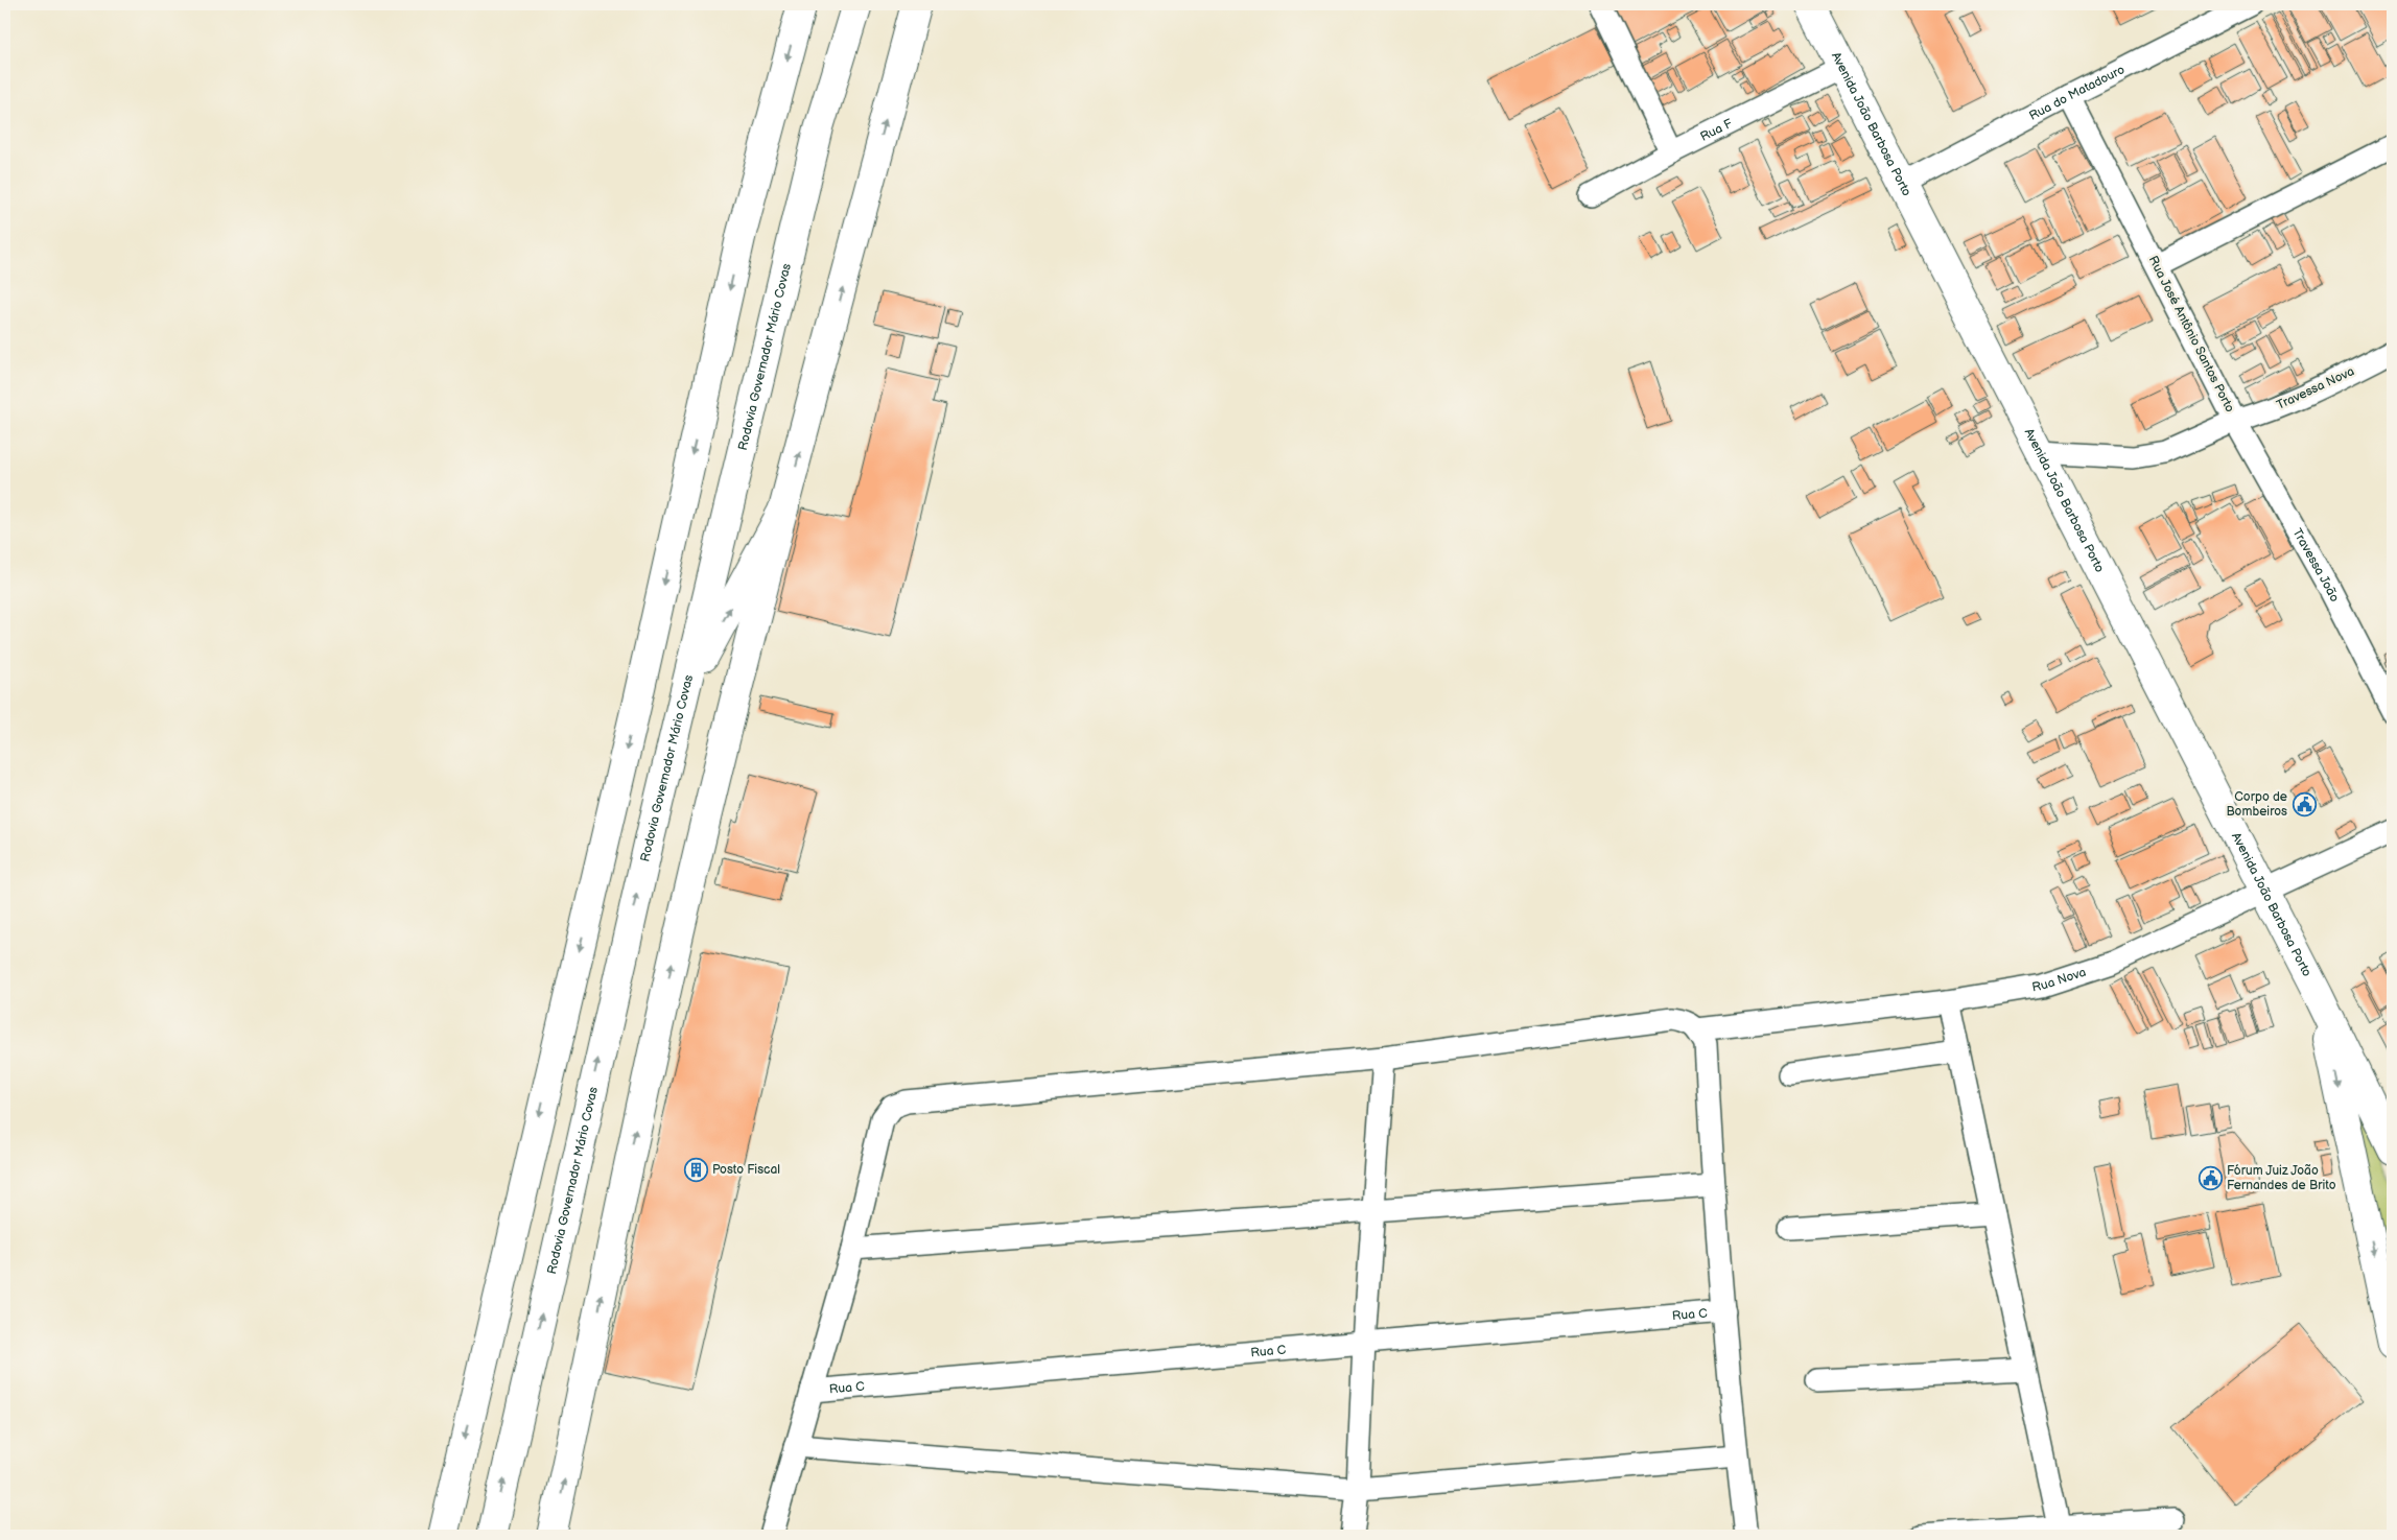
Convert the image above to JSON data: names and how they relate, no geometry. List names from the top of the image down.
{
  "streets": {
    "main road": ["Avenida João Barbosa Porto", "Rodovia Governador Mário Covas"],
    "street": [
      "Rua do Matadouro",
      "Rua F",
      "Rua José Antônio Santos Porto",
      "Travessa Nova",
      "Travessa João",
      "Rua Nova",
      "Rua C"
    ]
  },
  "crossings": [
    ["Rua do Matadouro", "Avenida João Barbosa Porto"],
    ["Rua do Matadouro", "Rua José Antônio Santos Porto"],
    ["Avenida João Barbosa Porto", "Rua F"],
    ["Avenida João Barbosa Porto", "Rua José Antônio Santos Porto"],
    ["Avenida João Barbosa Porto", "Rua Nova"],
    ["Rua José Antônio Santos Porto", "Travessa Nova"],
    ["Rua José Antônio Santos Porto", "Travessa João"],
    ["Travessa Nova", "Travessa João"]
  ],
  "places": {
    "public building": ["Corpo de Bombeiros", "Fórum Juiz João Fernandes de Brito"],
    "building": ["Posto Fiscal"]
  }
}
